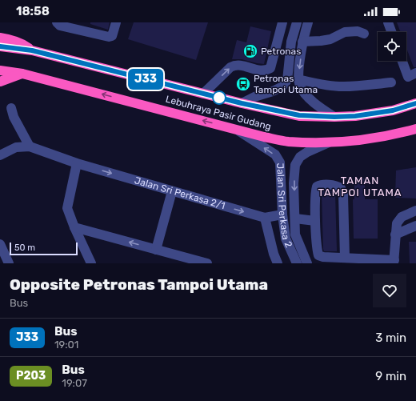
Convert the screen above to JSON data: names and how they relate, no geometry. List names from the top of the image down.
{
  "streets": {
    "highway": ["Lebuhraya Pasir Gudang"],
    "street": ["Jalan Sri Perkasa 2/1", "Jalan Sri Perkasa 2"]
  },
  "crossings": [
    ["Lebuhraya Pasir Gudang", "Jalan Sri Perkasa 2"],
    ["Jalan Sri Perkasa 2/1", "Jalan Sri Perkasa 2"]
  ],
  "districts": ["TAMAN TAMPOI UTAMA"],
  "places": {
    "fuel station": ["Petronas"],
    "bus stop": ["Petronas Tampoi Utama"]
  },
  "lines": ["bus line J33"],
  "scale_bar": "50 m",
  "page": {
    "status": "18:58",
    "on_map": "J33",
    "scale": "50 m",
    "heading": ["Opposite Petronas Tampoi Utama", "Bus"],
    "list": [
      {
        "mark": "J33",
        "name": "Bus",
        "note": "19:01",
        "value": "3 min"
      },
      {
        "mark": "P203",
        "name": "Bus",
        "note": "19:07",
        "value": "9 min"
      }
    ]
  }
}
